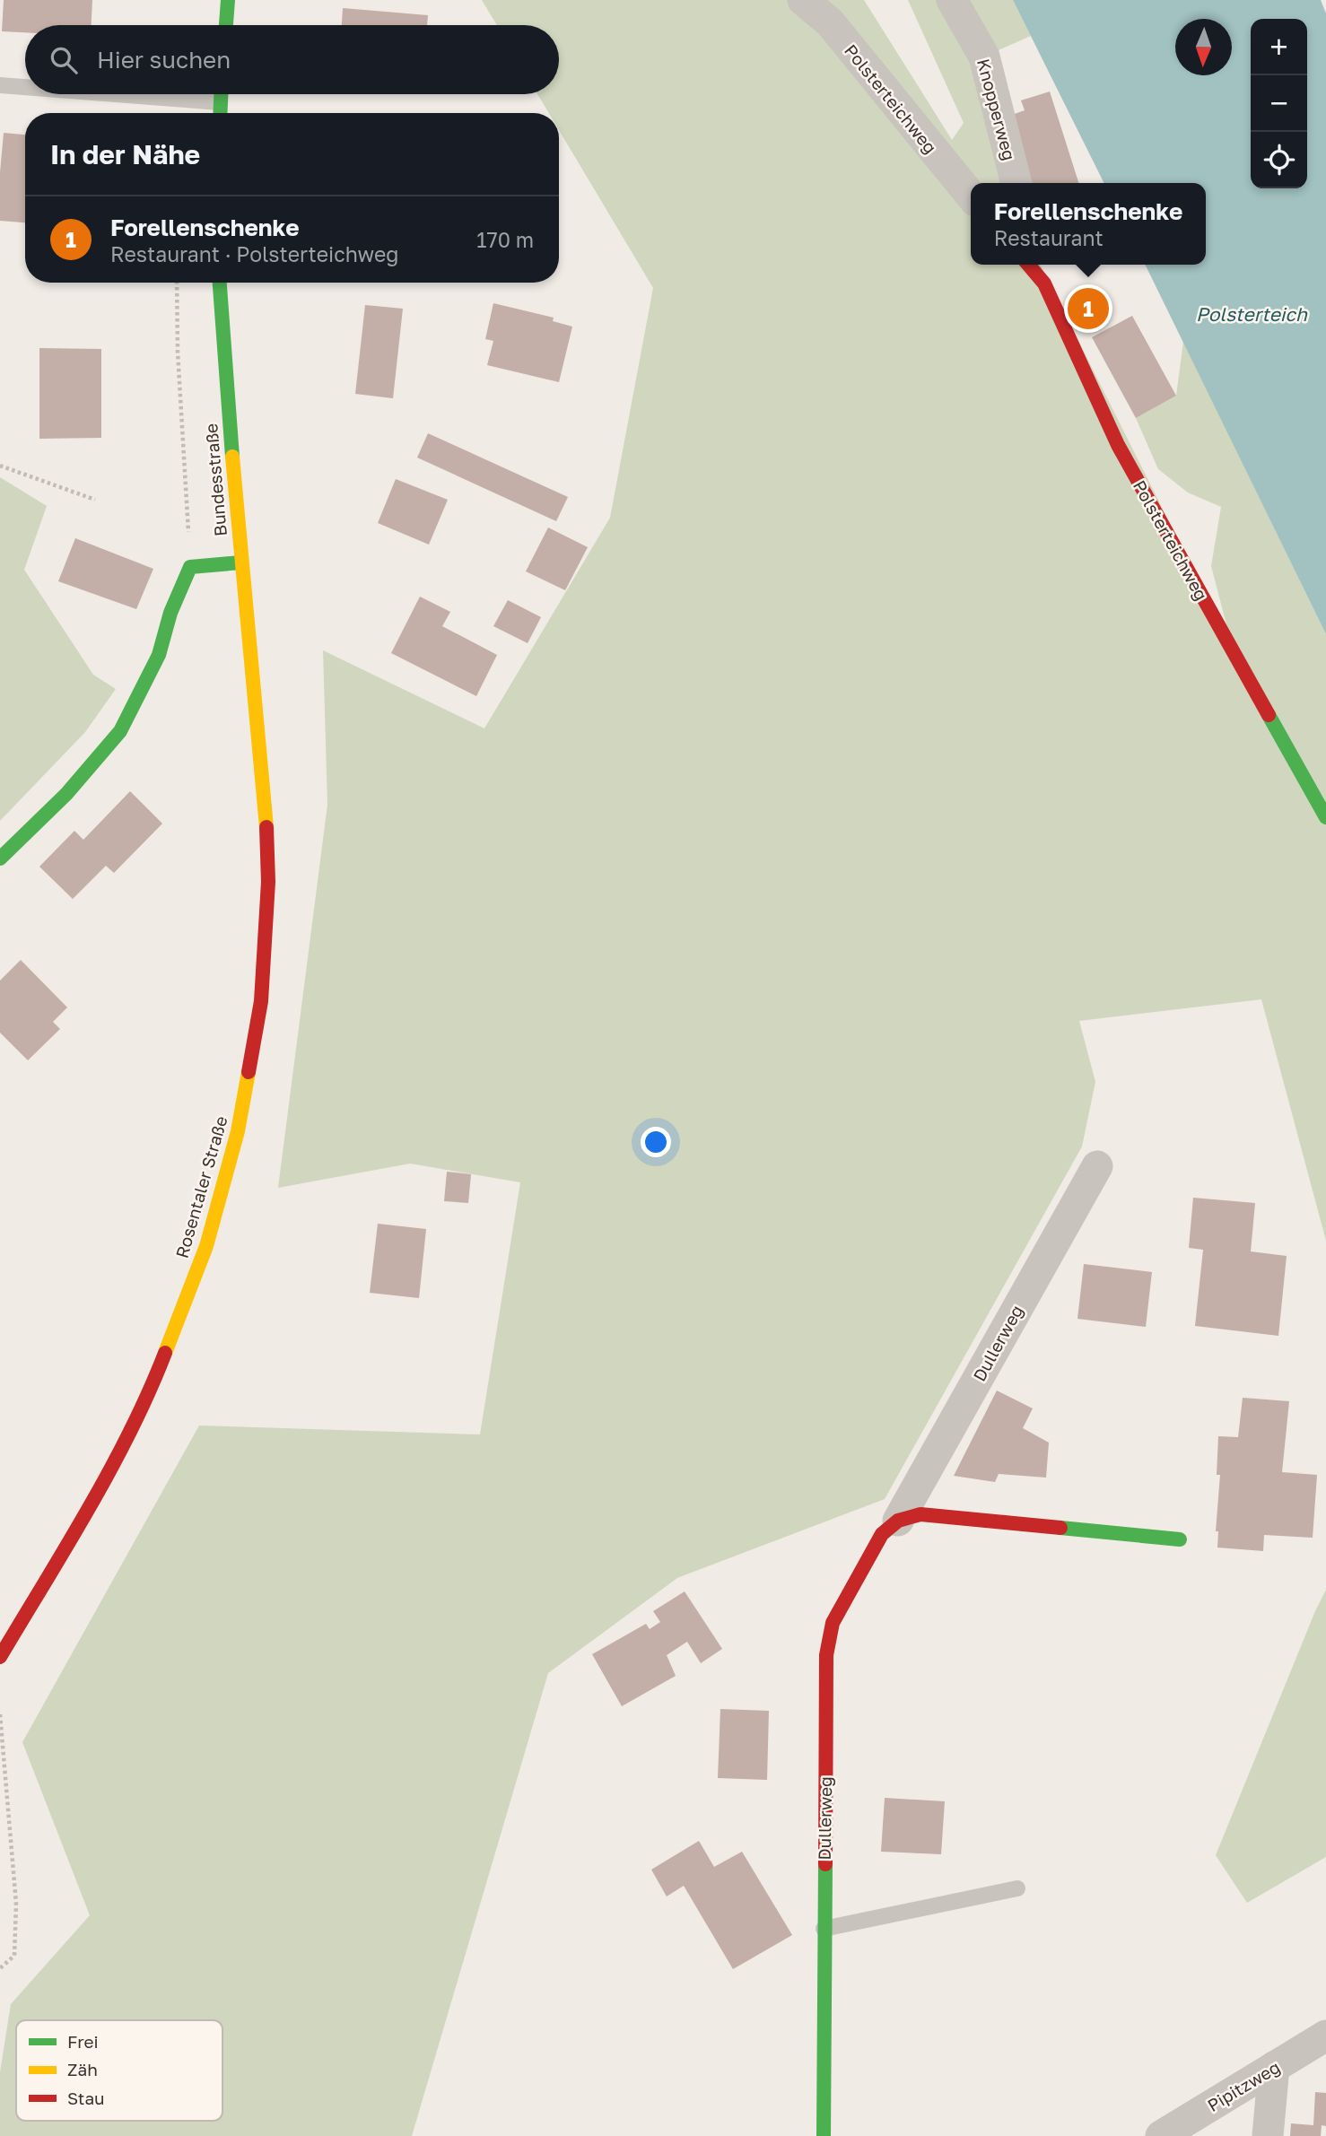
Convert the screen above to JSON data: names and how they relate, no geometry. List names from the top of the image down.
{
  "streets": {
    "street": [
      "Polsterteichweg",
      "Knopperweg",
      "Bundesstraße",
      "Rosentaler Straße",
      "Dullerweg",
      "Pipitzweg"
    ]
  },
  "crossings": [
    ["Bundesstraße", "Rosentaler Straße"]
  ],
  "water": ["Polsterteich"],
  "legend": ["Frei", "Zäh", "Stau"],
  "north": "bottom",
  "page": {
    "map_buttons": ["+", "−"],
    "search": "Hier suchen",
    "heading": "In der Nähe",
    "popup": ["Forellenschenke", "Restaurant"],
    "list": [
      {
        "mark": "1",
        "name": "Forellenschenke",
        "note": "Restaurant · Polsterteichweg",
        "value": "170 m"
      }
    ],
    "pins": "1"
  }
}
